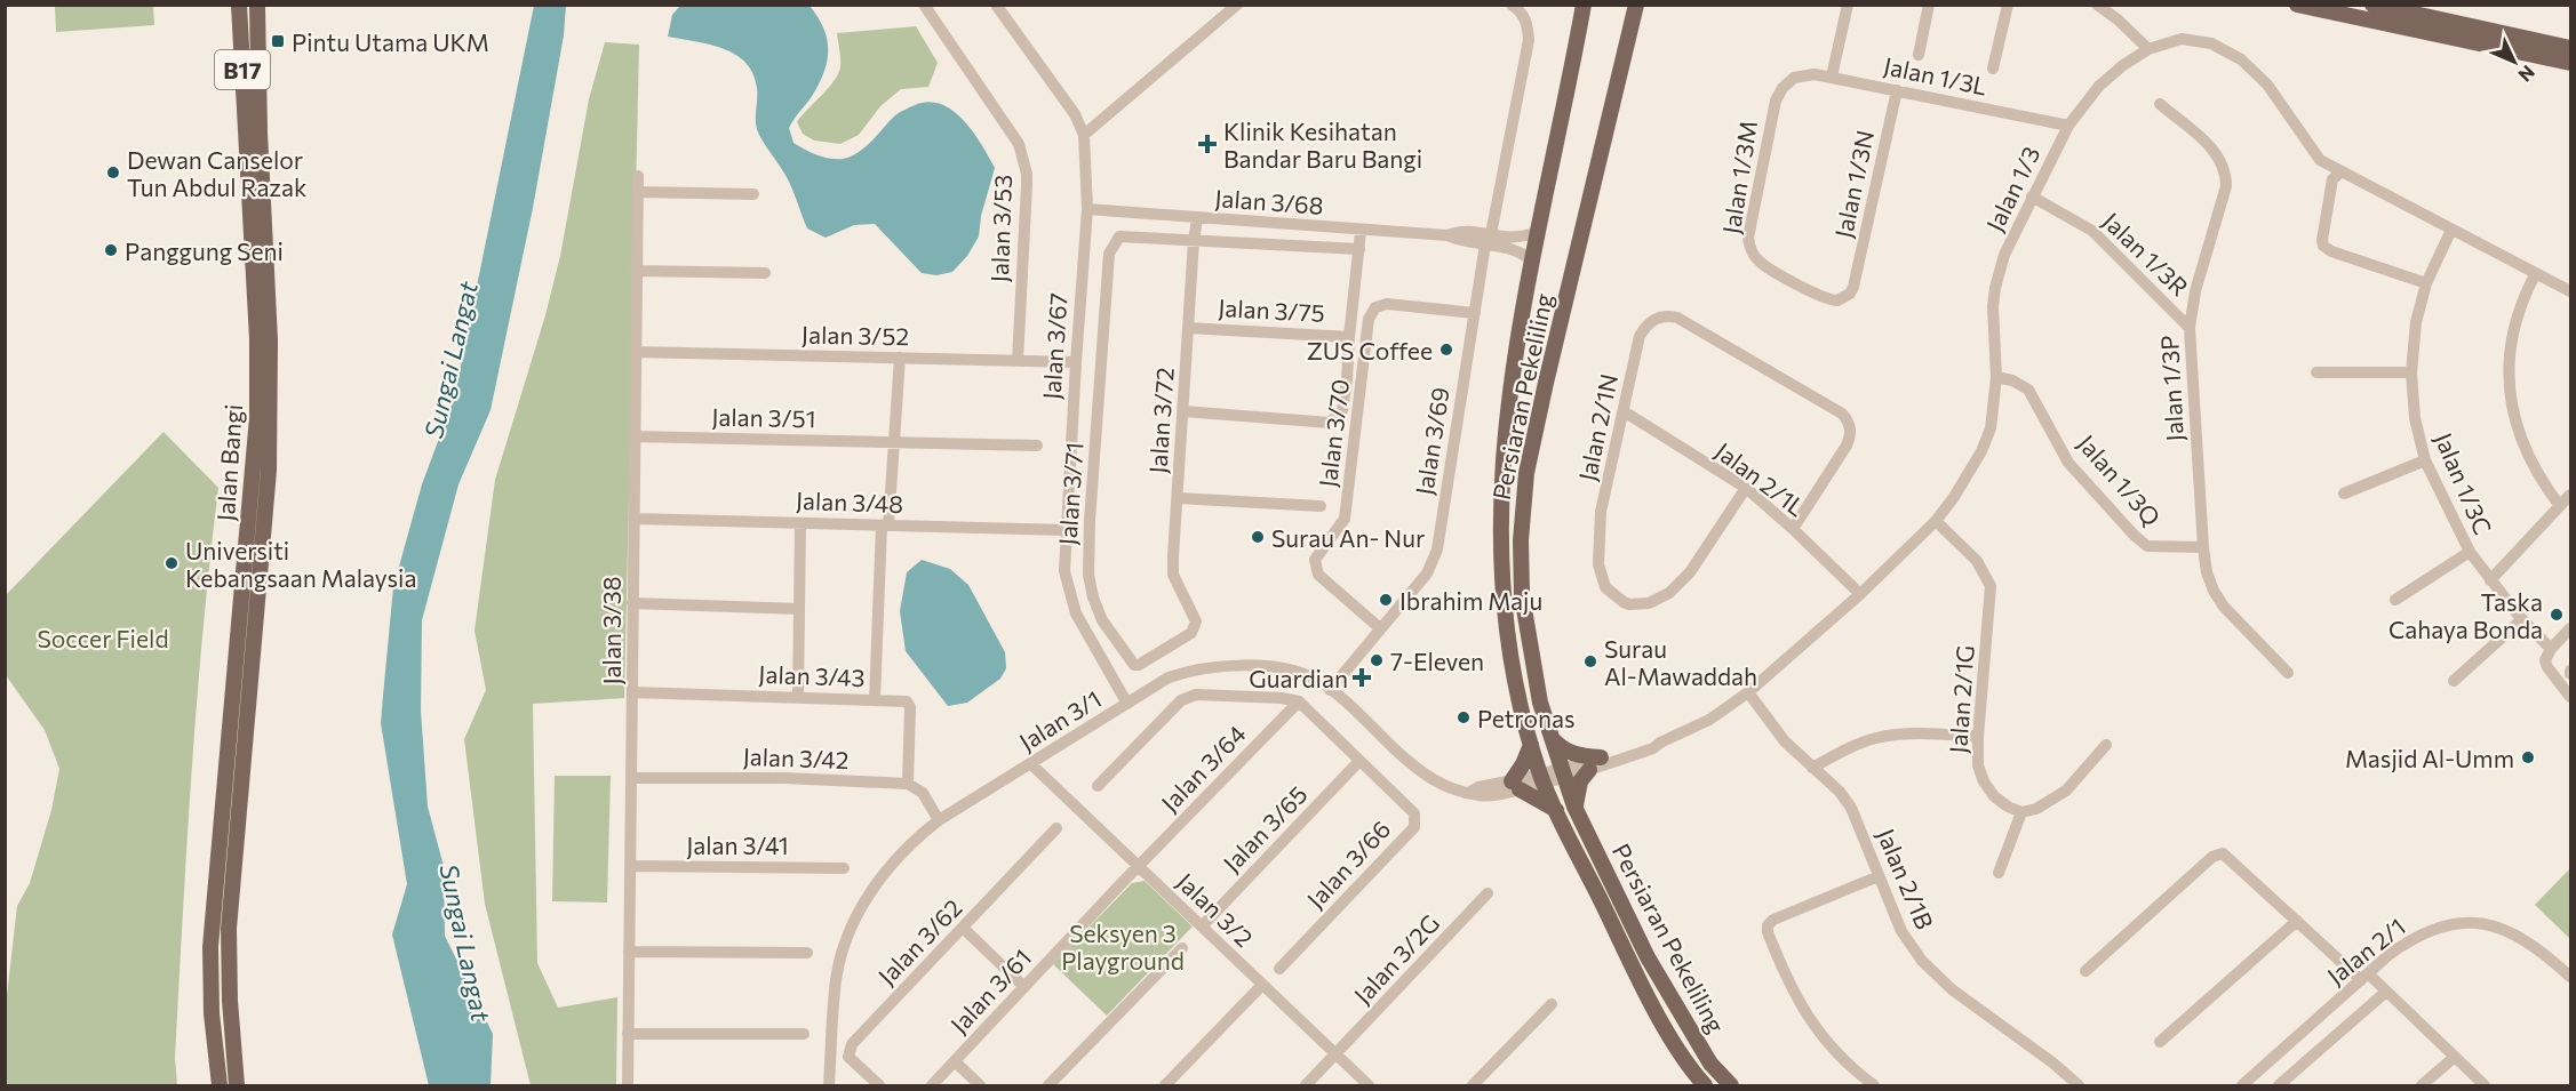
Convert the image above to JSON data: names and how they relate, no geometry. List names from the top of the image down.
{
  "streets": {
    "main road": ["B17", "Persiaran Pekeliling", "Jalan Bangi"],
    "street": [
      "Jalan 1/3L",
      "Jalan 1/3M",
      "Jalan 1/3N",
      "Jalan 1/3",
      "Jalan 3/68",
      "Jalan 3/53",
      "Jalan 1/3R",
      "Jalan 3/75",
      "Jalan 3/52",
      "Jalan 3/67",
      "Jalan 1/3P",
      "Jalan 3/51",
      "Jalan 3/72",
      "Jalan 2/1N",
      "Jalan 3/70",
      "Jalan 3/69",
      "Jalan 2/1L",
      "Jalan 1/3Q",
      "Jalan 1/3C",
      "Jalan 3/71",
      "Jalan 3/48",
      "Jalan 3/38",
      "Jalan 3/43",
      "Jalan 2/1G",
      "Jalan 3/1",
      "Jalan 3/42",
      "Jalan 3/64",
      "Jalan 3/65",
      "Jalan 3/41",
      "Jalan 3/66",
      "Jalan 2/1B",
      "Jalan 3/2",
      "Jalan 3/62",
      "Jalan 2/1",
      "Jalan 3/2G",
      "Jalan 3/61"
    ]
  },
  "crossings": [
    ["Jalan 1/3L", "Jalan 1/3M"],
    ["Jalan 1/3L", "Jalan 1/3N"],
    ["Jalan 1/3L", "Jalan 1/3"],
    ["Jalan 1/3M", "Jalan 1/3N"],
    ["Jalan 1/3", "Jalan 1/3R"],
    ["Jalan 1/3", "Persiaran Pekeliling"],
    ["Jalan 1/3", "Jalan 2/1L"],
    ["Jalan 1/3", "Jalan 1/3Q"],
    ["Jalan 1/3", "Jalan 1/3C"],
    ["Jalan 1/3", "Jalan 2/1G"],
    ["Jalan 1/3", "Jalan 3/1"],
    ["Jalan 1/3", "Jalan 2/1B"],
    ["Jalan 3/68", "Jalan 3/67"],
    ["Jalan 3/68", "Persiaran Pekeliling"],
    ["Jalan 3/68", "Jalan 3/72"],
    ["Jalan 3/68", "Jalan 3/69"],
    ["Jalan 3/53", "Jalan 3/52"],
    ["Jalan 1/3R", "Jalan 1/3P"],
    ["Jalan 3/75", "Jalan 3/72"],
    ["Jalan 3/52", "Jalan 3/67"],
    ["Jalan 3/52", "Jalan 3/38"],
    ["Jalan 3/67", "Jalan 3/48"],
    ["Jalan 3/67", "Jalan 3/1"],
    ["Jalan 1/3P", "Jalan 1/3Q"],
    ["Persiaran Pekeliling", "Jalan 3/1"],
    ["Jalan 3/51", "Jalan 3/38"],
    ["Jalan 3/72", "Jalan 3/71"],
    ["Jalan 2/1N", "Jalan 2/1L"],
    ["Jalan 3/70", "Jalan 3/69"],
    ["Jalan 3/69", "Jalan 3/1"],
    ["Jalan 3/48", "Jalan 3/38"],
    ["Jalan 3/38", "Jalan 3/43"],
    ["Jalan 3/38", "Jalan 3/42"],
    ["Jalan 3/38", "Jalan 3/41"],
    ["Jalan 3/43", "Jalan 3/42"],
    ["Jalan 3/1", "Jalan 3/2"],
    ["Jalan 3/64", "Jalan 3/66"],
    ["Jalan 3/64", "Jalan 3/2"],
    ["Jalan 3/64", "Jalan 3/61"],
    ["Jalan 3/65", "Jalan 3/66"],
    ["Jalan 3/65", "Jalan 3/2"],
    ["Jalan 3/2", "Jalan 3/2G"],
    ["Jalan 3/2", "Jalan 3/61"]
  ],
  "water": ["Sungai Langat"],
  "parks": ["Soccer Field", "Seksyen 3 Playground"],
  "places": {
    "transit": ["Pintu Utama UKM"],
    "health": ["Klinik Kesihatan Bandar Baru Bangi", "Guardian"],
    "other": [
      "Dewan Canselor Tun Abdul Razak",
      "Panggung Seni",
      "ZUS Coffee",
      "Surau An- Nur",
      "Universiti Kebangsaan Malaysia",
      "Ibrahim Maju",
      "Taska Cahaya Bonda",
      "7-Eleven",
      "Surau Al-Mawaddah",
      "Petronas",
      "Masjid Al-Umm"
    ]
  },
  "north": "bottom right"
}
